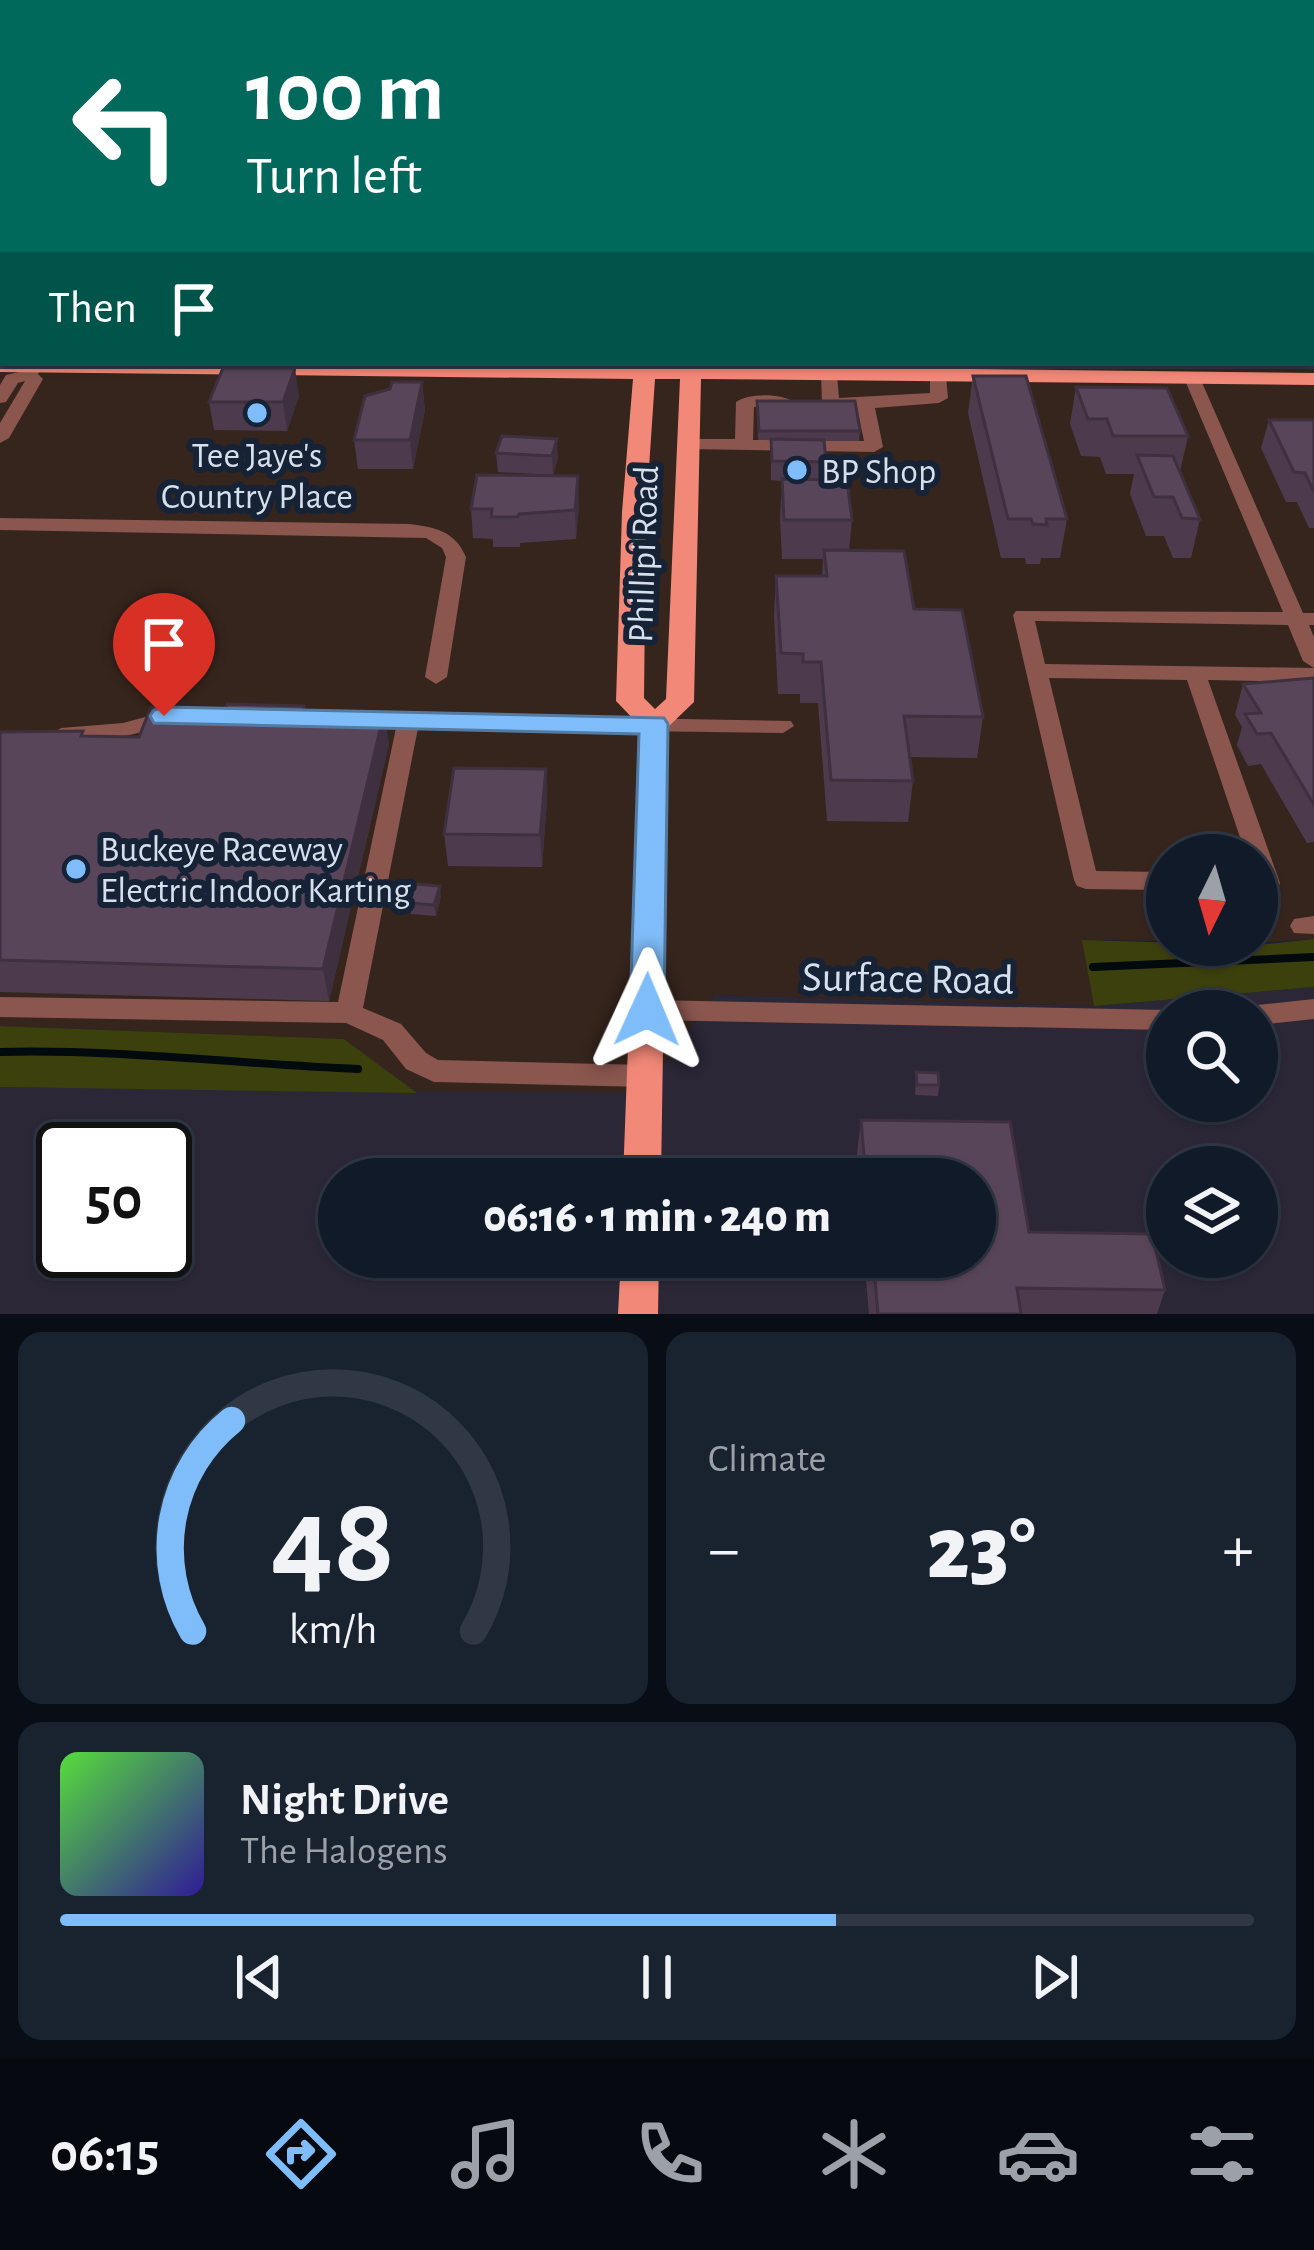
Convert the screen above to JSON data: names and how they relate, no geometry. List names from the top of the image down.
{
  "streets": {
    "main road": ["Phillipi Road"],
    "street": ["Surface Road"]
  },
  "crossings": [
    ["Phillipi Road", "Surface Road"]
  ],
  "places": ["Tee Jaye's Country Place", "BP Shop", "Buckeye Raceway Electric Indoor Karting"],
  "north": "bottom",
  "page": {
    "turn": ["100 m", "Turn left"],
    "then": "Then",
    "limit": "50",
    "trip": "06:16 · 1 min · 240 m",
    "tile": "Climate",
    "heat": ["−", "23°", "+"],
    "song": ["Night Drive", "The Halogens"],
    "tabs": "06:15",
    "gauge": ["48", "km/h"]
  }
}
